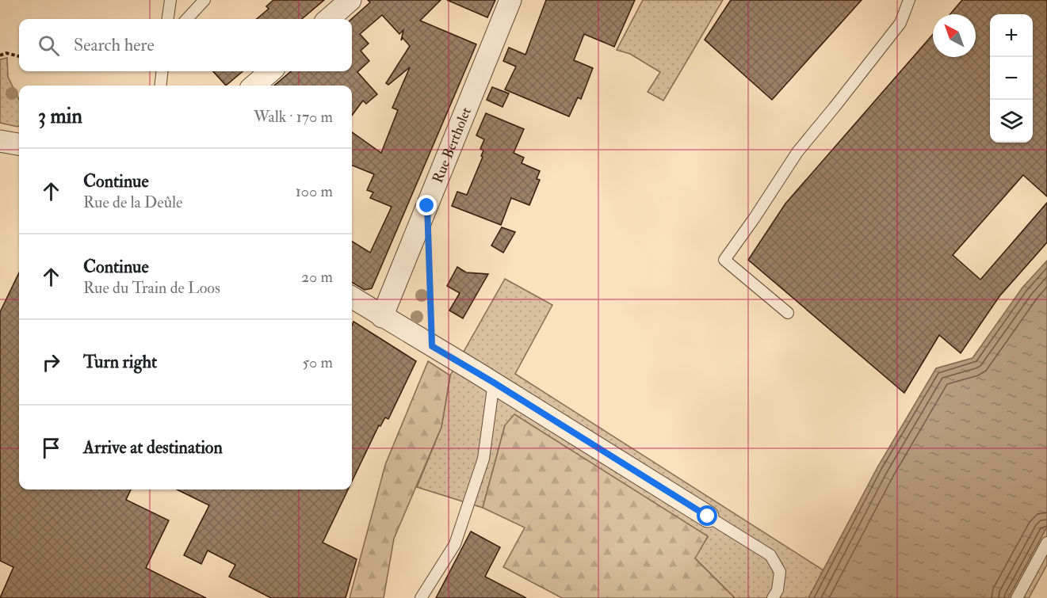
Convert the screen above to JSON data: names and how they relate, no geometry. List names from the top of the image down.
{
  "streets": {
    "street": ["Rue Bertholet"]
  },
  "north": "top left",
  "page": {
    "map_buttons": ["+", "−"],
    "search": "Search here",
    "heading": ["3 min", "Walk · 170 m"],
    "list": [
      ["Continue", "Rue de la Deûle", "100 m"],
      ["Continue", "Rue du Train de Loos", "20 m"],
      ["Turn right", "50 m"],
      "Arrive at destination"
    ]
  }
}
